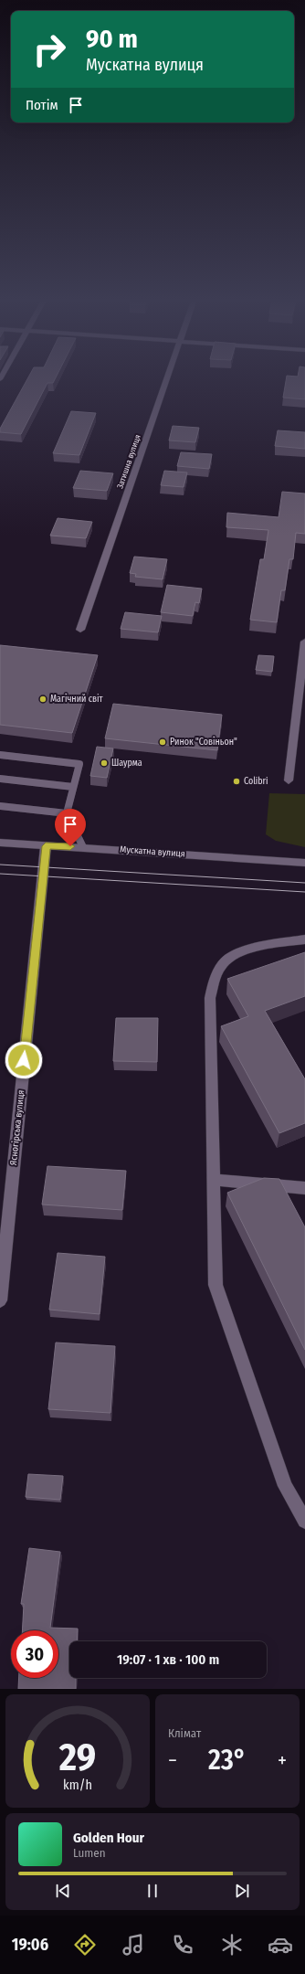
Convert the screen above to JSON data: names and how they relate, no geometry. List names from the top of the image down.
{
  "streets": {
    "street": ["Затишна вулиця", "Мускатна вулиця", "Ясногірська вулиця"]
  },
  "crossings": [
    ["Мускатна вулиця", "Ясногірська вулиця"]
  ],
  "places": [
    "Магічний світ",
    "Ринок \"Совіньон\"",
    "Шаурма",
    "Colibri"
  ],
  "page": {
    "turn": ["90 m", "Мускатна вулиця"],
    "then": "Потім",
    "limit": "30",
    "trip": "19:07 · 1 хв · 100 m",
    "tile": "Клімат",
    "heat": ["−", "23°", "+"],
    "song": ["Golden Hour", "Lumen"],
    "tabs": "19:06",
    "gauge": ["29", "km/h"]
  }
}
